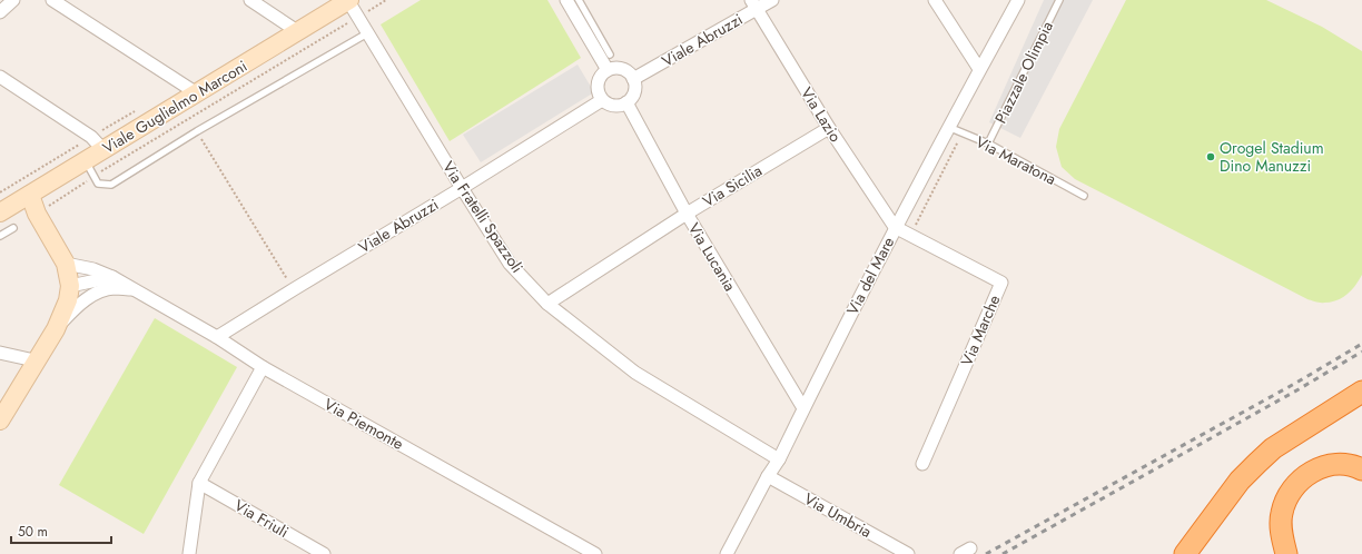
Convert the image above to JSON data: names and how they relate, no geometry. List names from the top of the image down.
{
  "streets": {
    "main road": ["Viale Guglielmo Marconi"],
    "street": [
      "Viale Abruzzi",
      "Via Lazio",
      "Via Sicilia",
      "Via Fratelli Spazzoli",
      "Via Lucania",
      "Via del Mare",
      "Via Marche",
      "Via Piemonte",
      "Via Umbria",
      "Via Friuli"
    ],
    "lane": ["Piazzale Olimpia", "Via Maratona"]
  },
  "crossings": [
    ["Viale Abruzzi", "Via Lazio"],
    ["Viale Abruzzi", "Via Fratelli Spazzoli"],
    ["Viale Abruzzi", "Via Lucania"],
    ["Viale Abruzzi", "Via Piemonte"],
    ["Piazzale Olimpia", "Via Maratona"],
    ["Viale Guglielmo Marconi", "Via Fratelli Spazzoli"],
    ["Via Lazio", "Via Sicilia"],
    ["Via Lazio", "Via del Mare"],
    ["Via Lazio", "Via Marche"],
    ["Via Maratona", "Via del Mare"],
    ["Via Sicilia", "Via Fratelli Spazzoli"],
    ["Via Sicilia", "Via Lucania"],
    ["Via Fratelli Spazzoli", "Via del Mare"],
    ["Via Lucania", "Via del Mare"],
    ["Via del Mare", "Via Marche"],
    ["Via del Mare", "Via Umbria"]
  ],
  "places": ["Orogel Stadium Dino Manuzzi"],
  "scale_bar": "50 m"
}
